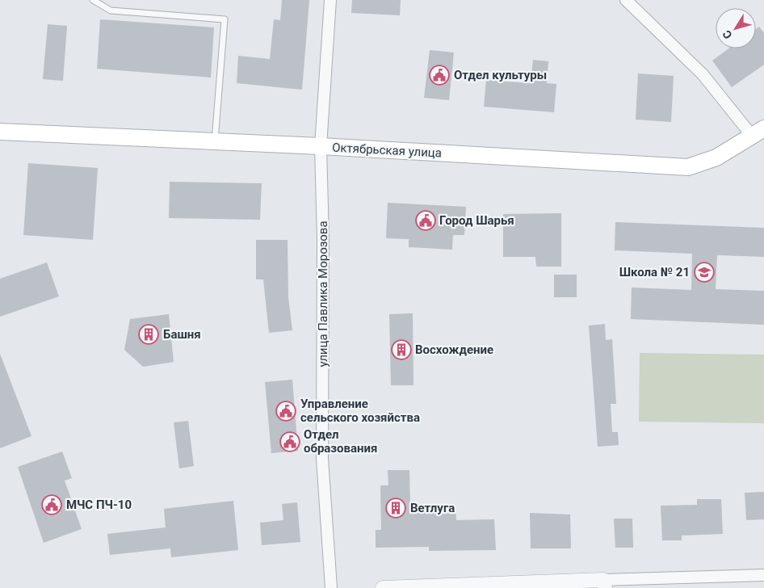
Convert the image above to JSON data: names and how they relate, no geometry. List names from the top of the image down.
{
  "streets": {
    "main road": ["Октябрьская улица"],
    "street": ["улица Павлика Морозова"]
  },
  "crossings": [
    ["Октябрьская улица", "улица Павлика Морозова"]
  ],
  "places": {
    "public building": [
      "Отдел культуры",
      "Город Шарья",
      "Управление сельского хозяйства",
      "Отдел образования",
      "МЧС ПЧ-10"
    ],
    "school or university": ["Школа № 21"],
    "building": ["Башня", "Восхождение", "Ветлуга"]
  },
  "north": "bottom left"
}
